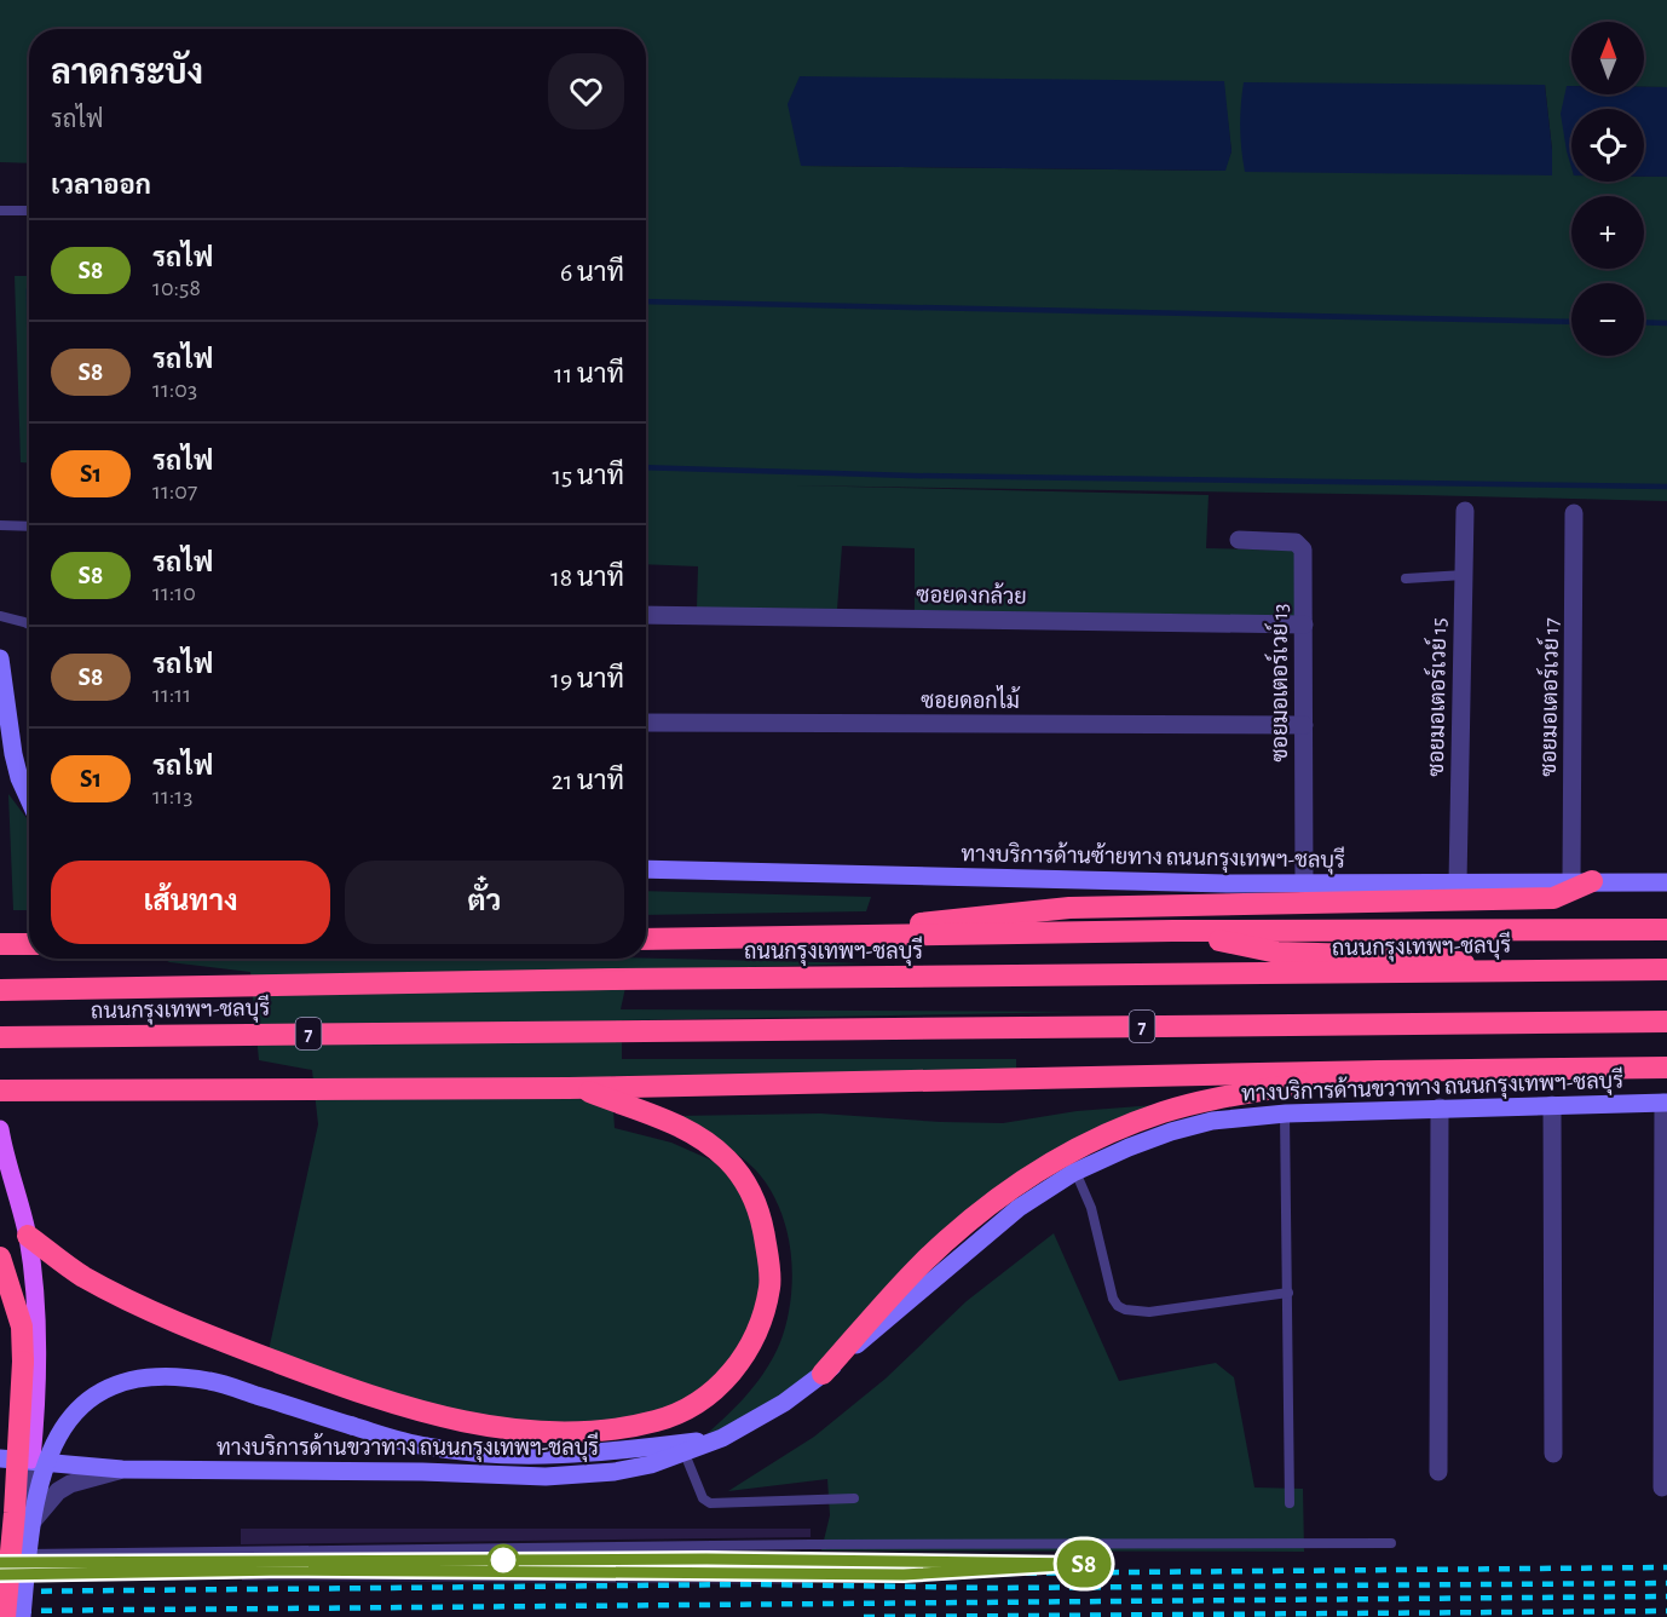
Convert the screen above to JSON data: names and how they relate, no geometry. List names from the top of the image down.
{
  "streets": {
    "highway": ["ถนนกรุงเทพฯ-ชลบุรี", "7"],
    "main road": ["ทางบริการด้านซ้ายทาง ถนนกรุงเทพฯ-ชลบุรี", "ทางบริการด้านขวาทาง ถนนกรุงเทพฯ-ชลบุรี"],
    "street": [
      "ซอยดงกล้วย",
      "ซอยมอเตอร์เวย์ 13",
      "ซอยมอเตอร์เวย์ 15",
      "ซอยมอเตอร์เวย์ 17",
      "ซอยดอกไม้"
    ]
  },
  "crossings": [
    ["ซอยดงกล้วย", "ซอยมอเตอร์เวย์ 13"],
    ["ซอยมอเตอร์เวย์ 13", "ซอยดอกไม้"],
    ["ซอยมอเตอร์เวย์ 13", "ทางบริการด้านซ้ายทาง ถนนกรุงเทพฯ-ชลบุรี"],
    ["ซอยมอเตอร์เวย์ 15", "ทางบริการด้านซ้ายทาง ถนนกรุงเทพฯ-ชลบุรี"],
    ["ซอยมอเตอร์เวย์ 17", "ทางบริการด้านซ้ายทาง ถนนกรุงเทพฯ-ชลบุรี"]
  ],
  "north": "top",
  "page": {
    "on_map": "S8",
    "map_buttons": ["+", "−"],
    "heading": [
      ["ลาดกระบัง", "รถไฟ"],
      "เวลาออก"
    ],
    "list": [
      {
        "mark": "S8",
        "name": "รถไฟ",
        "note": "10:58",
        "value": "6 นาที"
      },
      {
        "mark": "S8",
        "name": "รถไฟ",
        "note": "11:03",
        "value": "11 นาที"
      },
      {
        "mark": "S1",
        "name": "รถไฟ",
        "note": "11:07",
        "value": "15 นาที"
      },
      {
        "mark": "S8",
        "name": "รถไฟ",
        "note": "11:10",
        "value": "18 นาที"
      },
      {
        "mark": "S8",
        "name": "รถไฟ",
        "note": "11:11",
        "value": "19 นาที"
      },
      {
        "mark": "S1",
        "name": "รถไฟ",
        "note": "11:13",
        "value": "21 นาที"
      }
    ],
    "buttons": ["เส้นทาง", "ตั๋ว"]
  }
}
